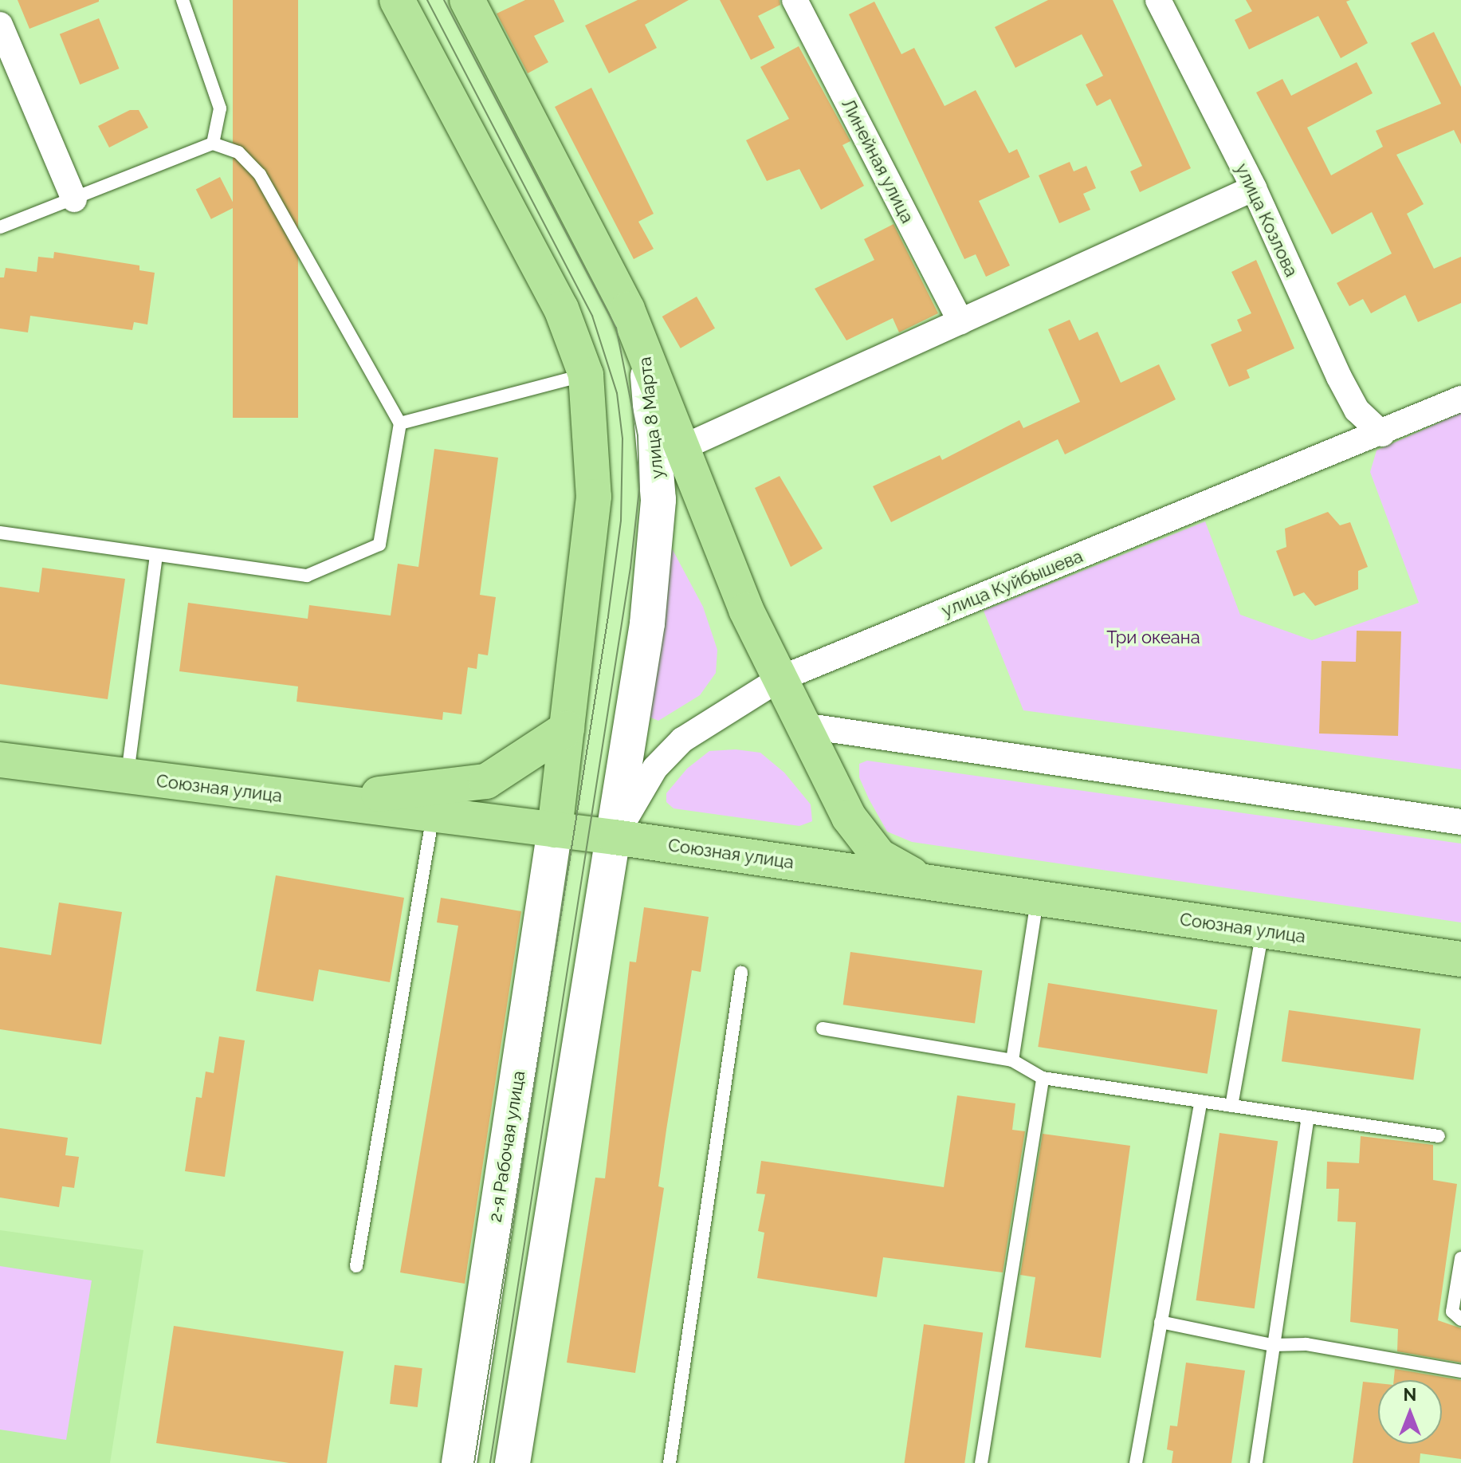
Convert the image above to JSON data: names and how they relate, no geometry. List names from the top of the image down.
{
  "streets": {
    "main road": ["улица 8 Марта", "Союзная улица", "2-я Рабочая улица"],
    "street": ["Линейная улица", "улица Козлова", "улица Куйбышева"]
  },
  "crossings": [
    ["улица Козлова", "улица Куйбышева"],
    ["улица 8 Марта", "улица Куйбышева"],
    ["улица 8 Марта", "Союзная улица"],
    ["улица Куйбышева", "Союзная улица"],
    ["Союзная улица", "2-я Рабочая улица"]
  ],
  "parks": ["Три океана"],
  "north": "top"
}
